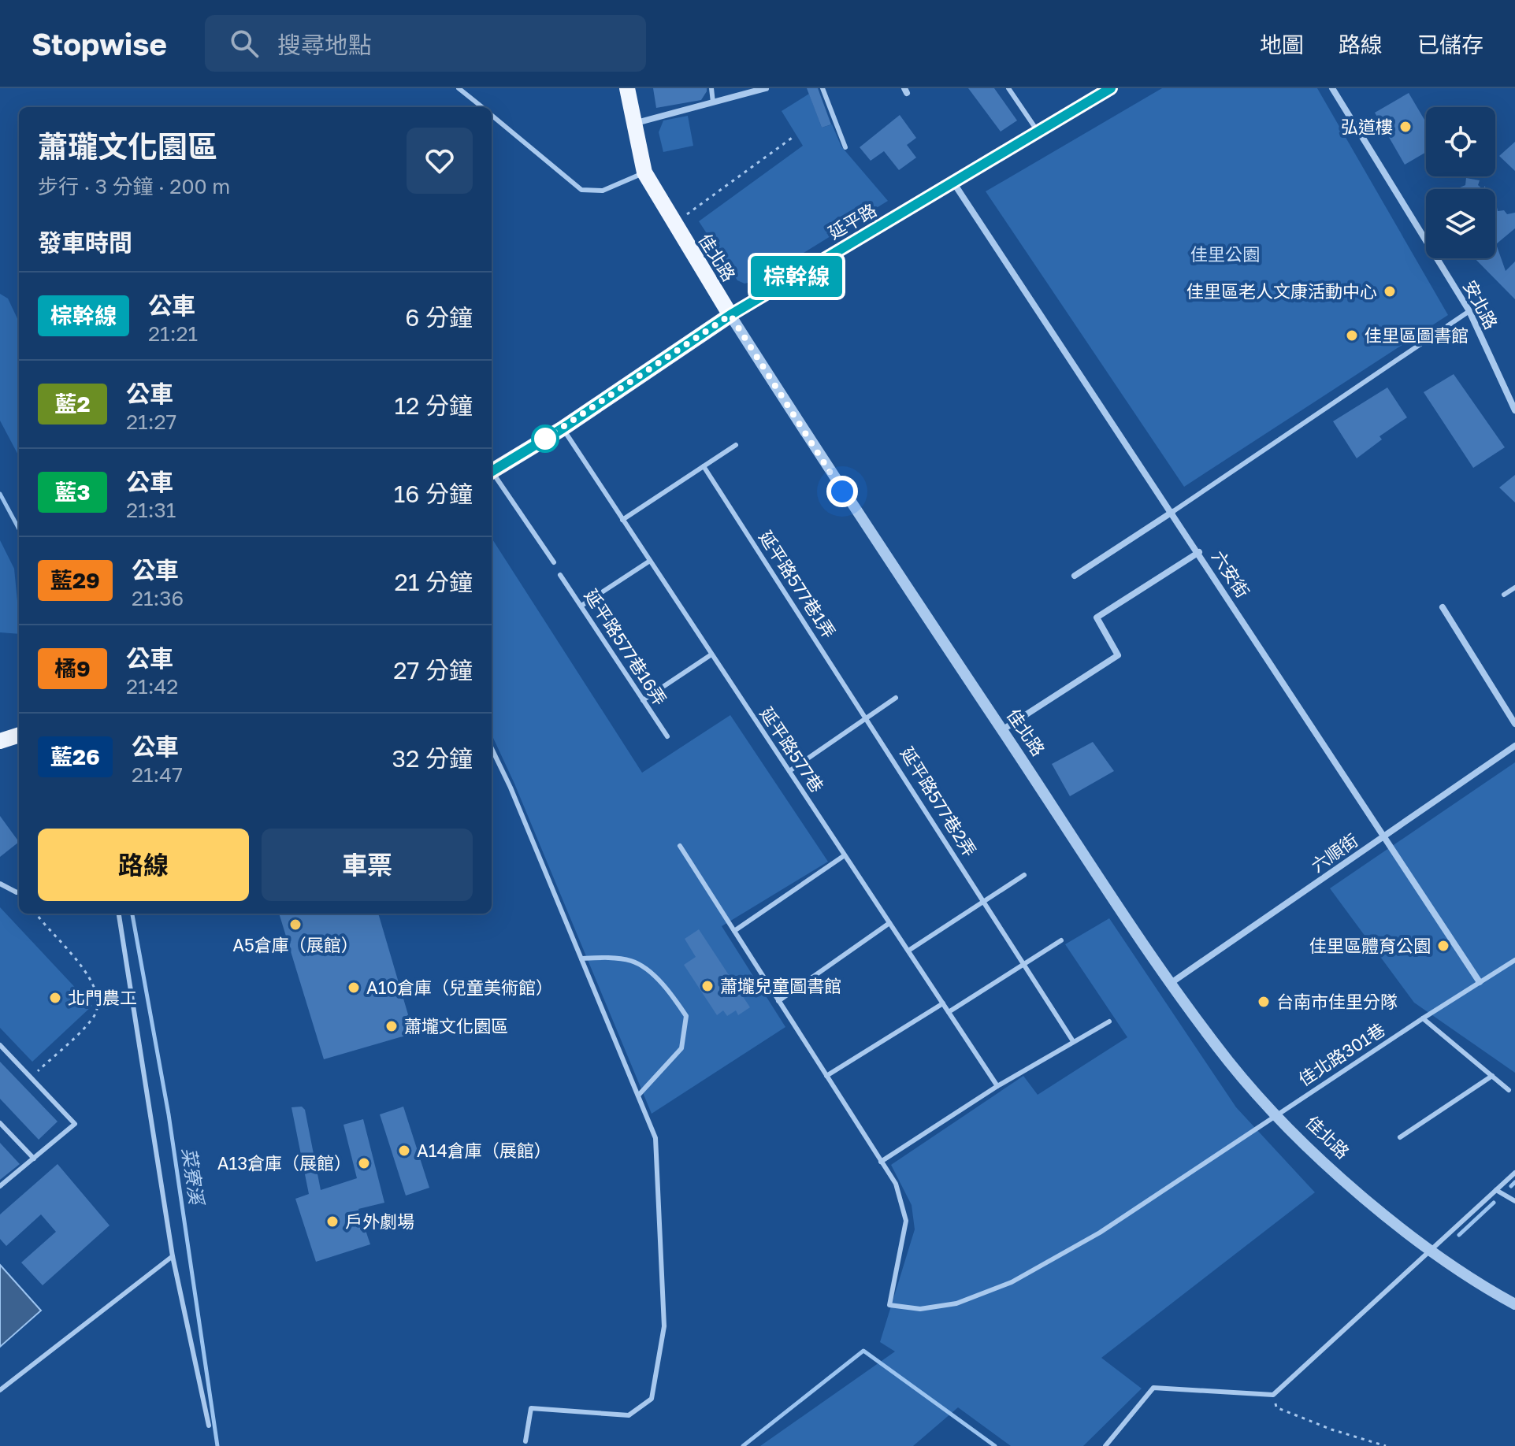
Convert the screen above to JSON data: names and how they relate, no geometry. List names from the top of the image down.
{
  "streets": {
    "main road": ["延平路", "佳北路"],
    "street": ["安北路", "六安街", "六順街"],
    "lane": [
      "延平路577巷1弄",
      "延平路577巷16弄",
      "延平路577巷",
      "延平路577巷2弄",
      "佳北路301巷"
    ]
  },
  "crossings": [
    ["延平路", "佳北路"],
    ["延平路", "六安街"],
    ["延平路", "延平路577巷"],
    ["佳北路", "六順街"],
    ["佳北路", "佳北路301巷"],
    ["六安街", "六順街"],
    ["六安街", "佳北路301巷"],
    ["延平路577巷1弄", "延平路577巷2弄"]
  ],
  "water": ["菜寮溪"],
  "parks": ["佳里公園"],
  "places": [
    "弘道樓",
    "佳里區老人文康活動中心",
    "佳里區圖書館",
    "A5倉庫（展館）",
    "佳里區體育公園",
    "蕭壠兒童圖書館",
    "A10倉庫（兒童美術館）",
    "北門農工",
    "台南市佳里分隊",
    "蕭壠文化園區",
    "A14倉庫（展館）",
    "A13倉庫（展館）",
    "戶外劇場"
  ],
  "lines": ["bus line 棕幹線"],
  "page": {
    "header": "Stopwise",
    "search": "搜尋地點",
    "nav": ["地圖", "路線", "已儲存"],
    "on_map": "棕幹線",
    "heading": [
      ["蕭瓏文化園區", "步行 · 3 分鐘 · 200 m"],
      "發車時間"
    ],
    "list": [
      {
        "mark": "棕幹線",
        "name": "公車",
        "note": "21:21",
        "value": "6 分鐘"
      },
      {
        "mark": "藍2",
        "name": "公車",
        "note": "21:27",
        "value": "12 分鐘"
      },
      {
        "mark": "藍3",
        "name": "公車",
        "note": "21:31",
        "value": "16 分鐘"
      },
      {
        "mark": "藍29",
        "name": "公車",
        "note": "21:36",
        "value": "21 分鐘"
      },
      {
        "mark": "橘9",
        "name": "公車",
        "note": "21:42",
        "value": "27 分鐘"
      },
      {
        "mark": "藍26",
        "name": "公車",
        "note": "21:47",
        "value": "32 分鐘"
      }
    ],
    "buttons": ["路線", "車票"]
  }
}
